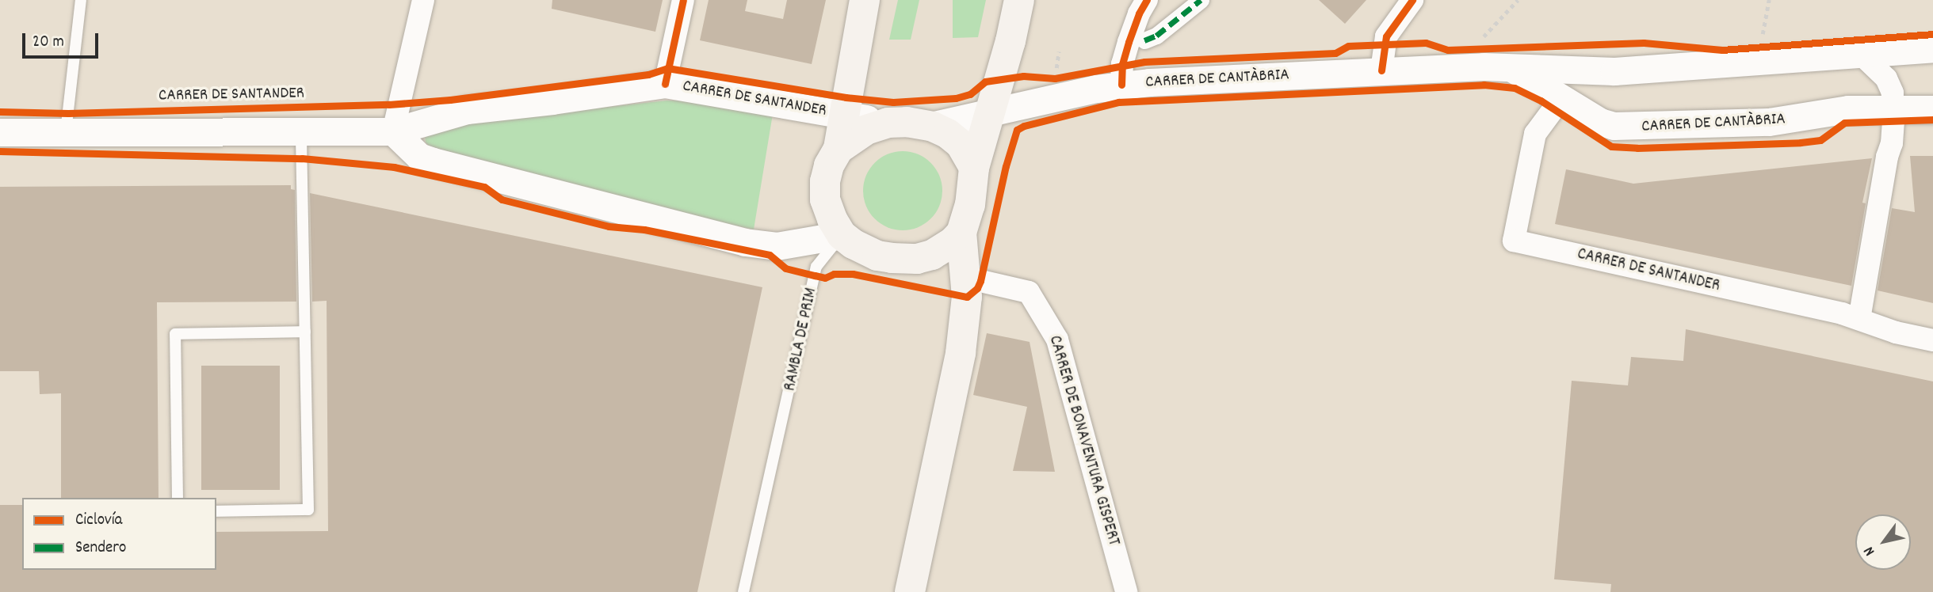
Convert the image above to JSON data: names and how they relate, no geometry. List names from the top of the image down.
{
  "streets": {
    "main road": ["CARRER DE SANTANDER"],
    "street": ["CARRER DE CANTÀBRIA", "CARRER DE BONAVENTURA GISPERT"],
    "lane": ["RAMBLA DE PRIM"]
  },
  "crossings": [
    ["CARRER DE CANTÀBRIA", "CARRER DE SANTANDER"],
    ["CARRER DE CANTÀBRIA", "RAMBLA DE PRIM"],
    ["CARRER DE SANTANDER", "RAMBLA DE PRIM"]
  ],
  "legend": ["Ciclovía", "Sendero"],
  "scale_bar": "20 m",
  "north": "bottom left"
}
